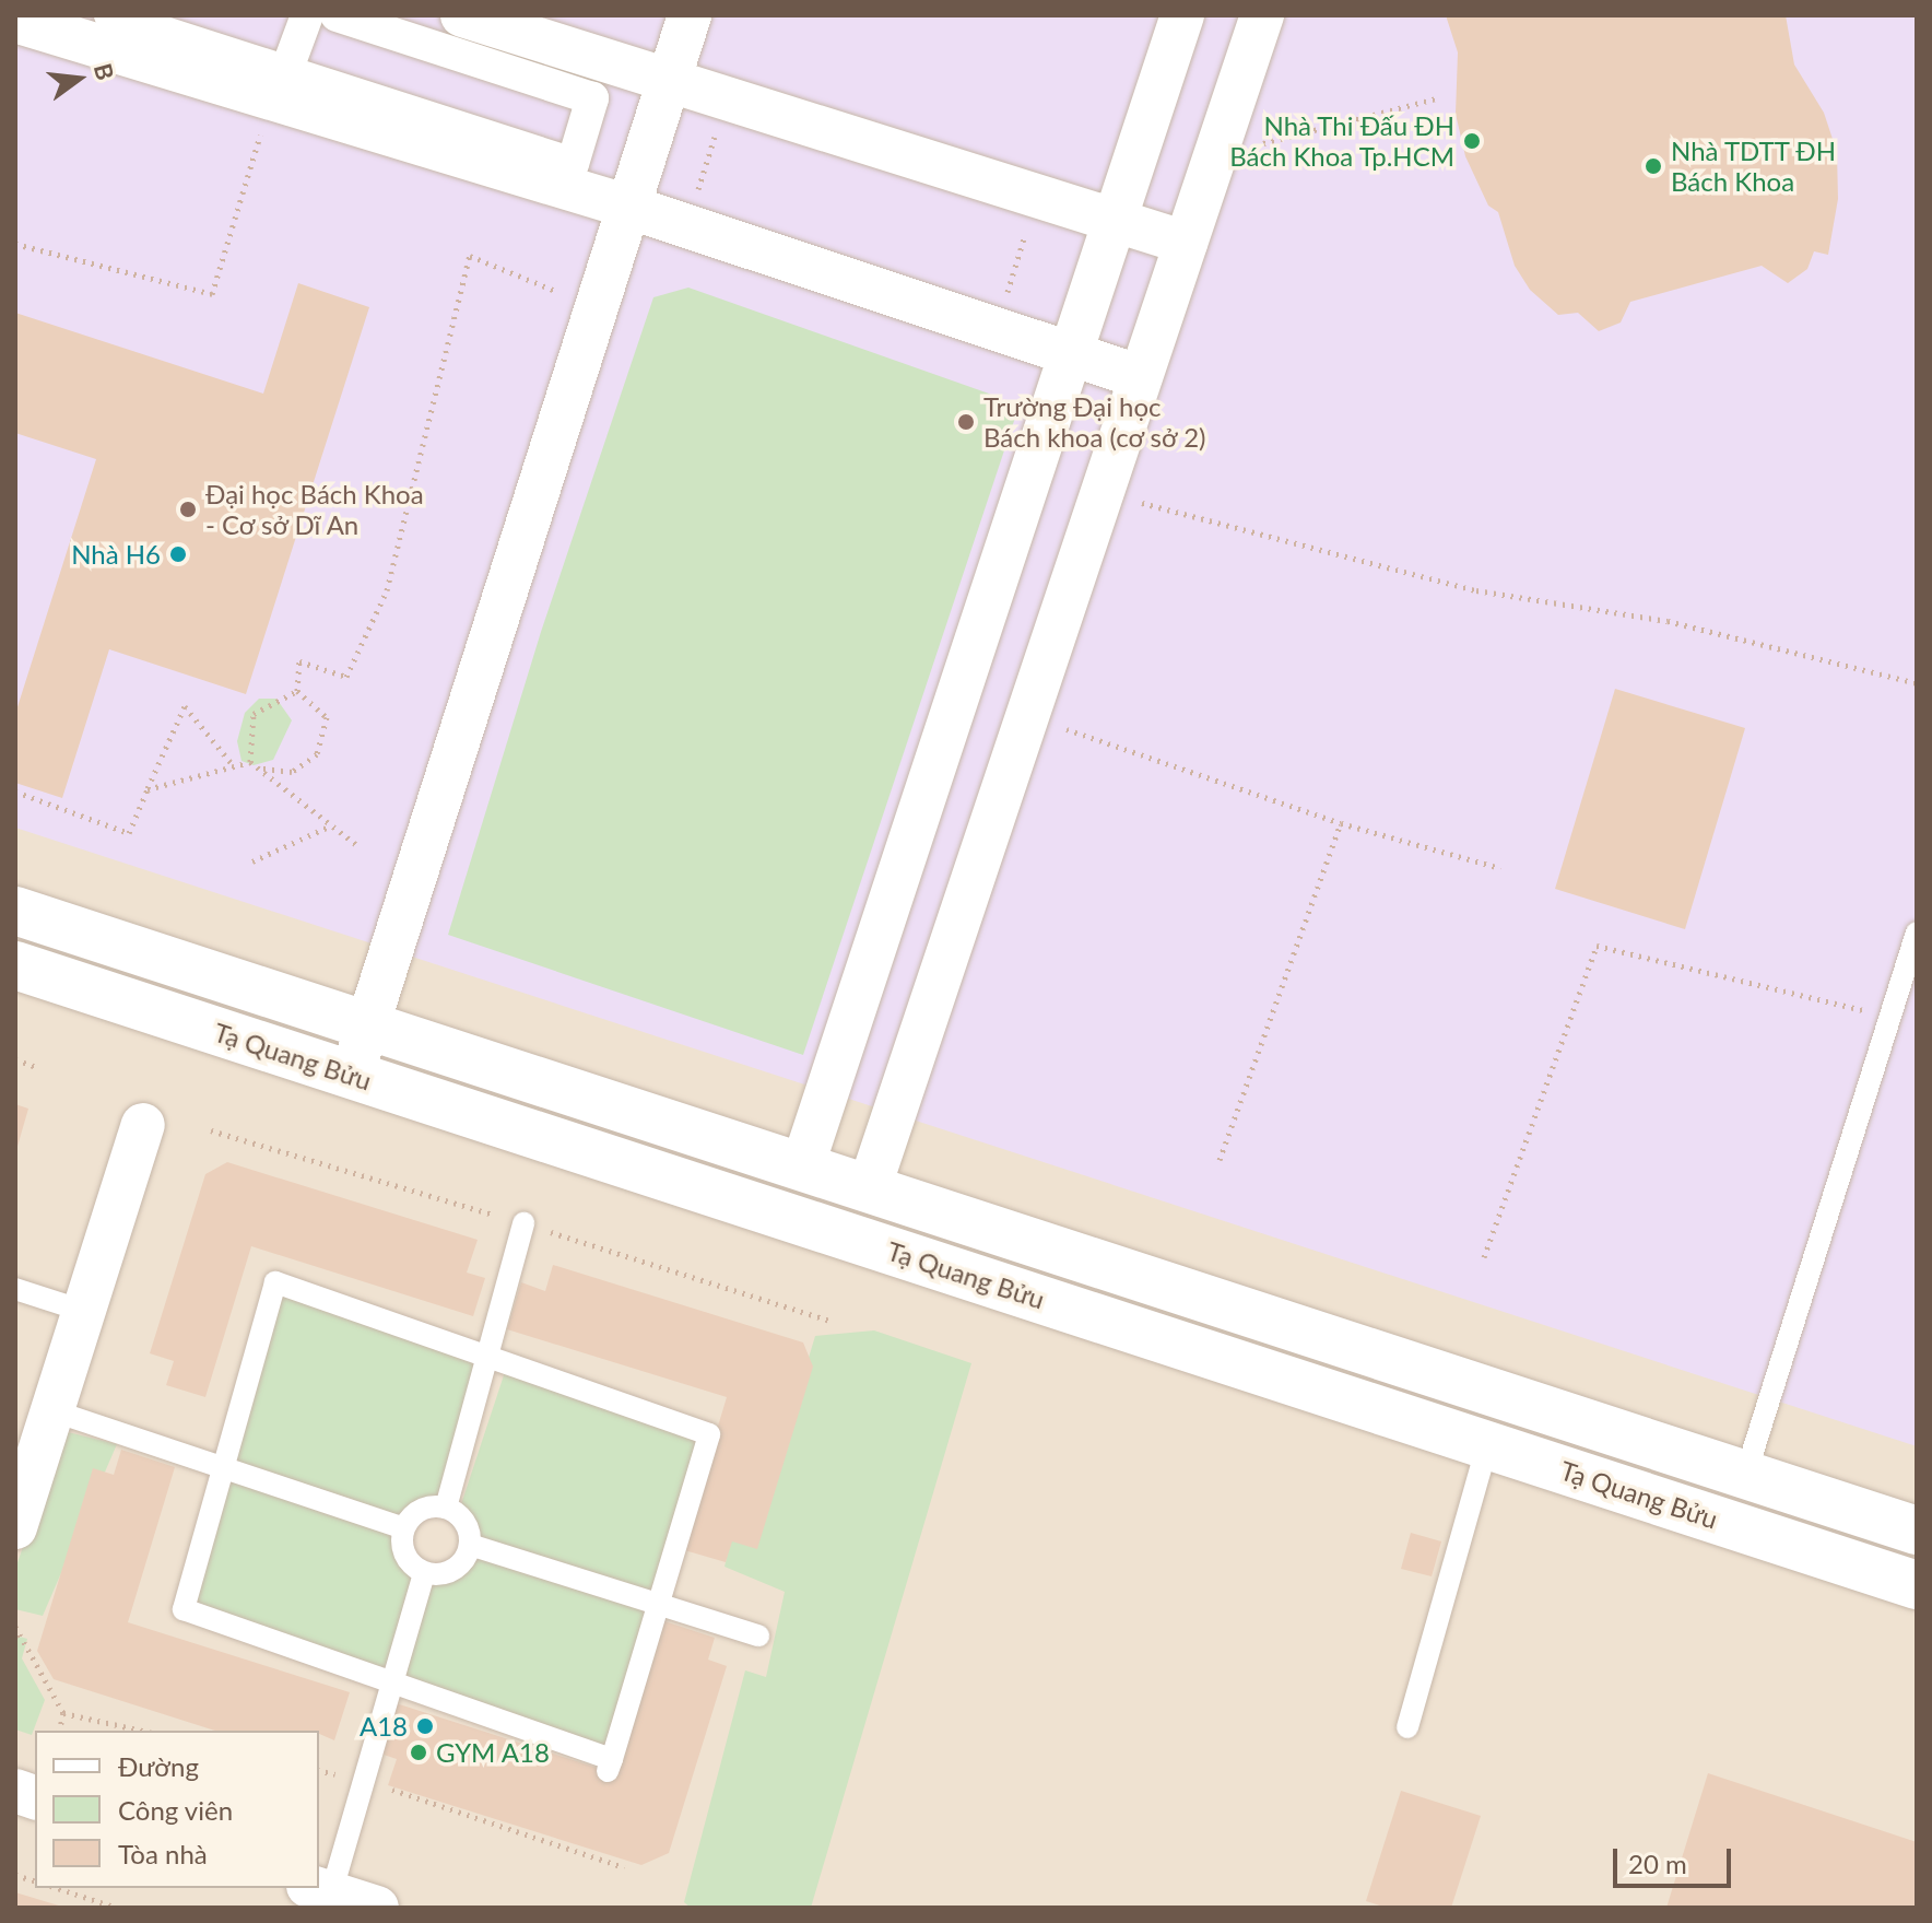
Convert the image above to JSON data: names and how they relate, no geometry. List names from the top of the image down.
{
  "streets": {
    "street": ["Tạ Quang Bửu"]
  },
  "places": [
    "Nhà Thi Đấu ĐH Bách Khoa Tp.HCM",
    "Nhà TDTT ĐH Bách Khoa",
    "Trường Đại học Bách khoa (cơ sở 2)",
    "Đại học Bách Khoa - Cơ sở Dĩ An",
    "Nhà H6",
    "A18",
    "GYM A18"
  ],
  "legend": ["Đường", "Công viên", "Tòa nhà"],
  "scale_bar": "20 m",
  "north": "right"
}
